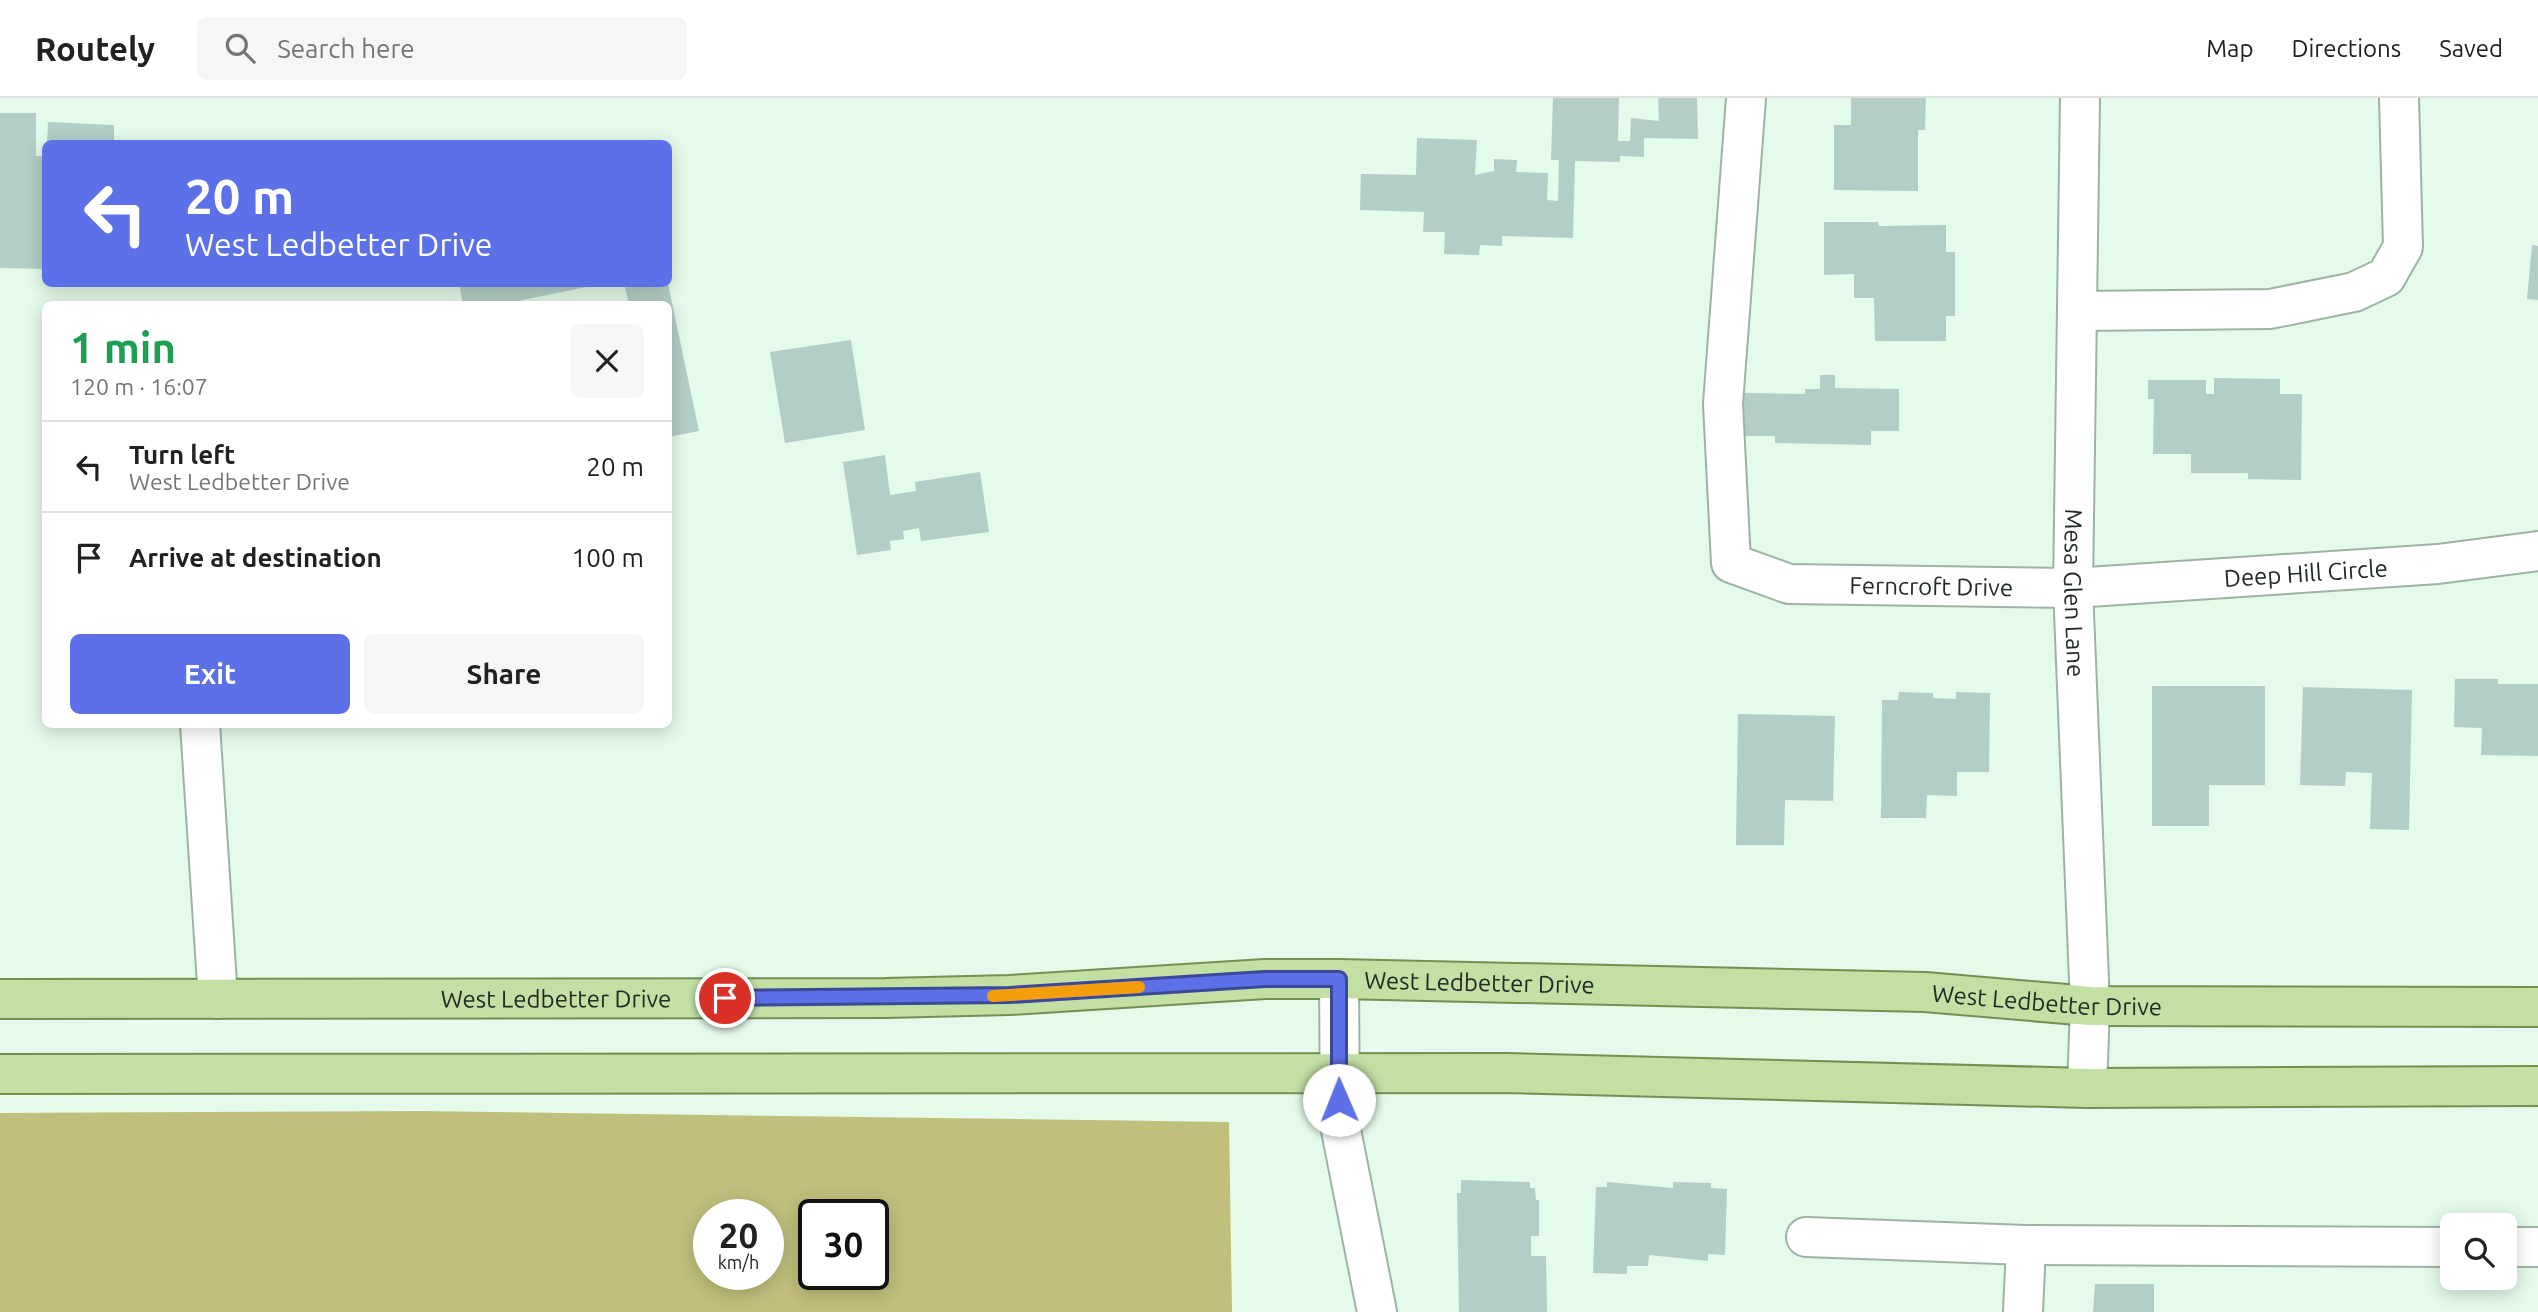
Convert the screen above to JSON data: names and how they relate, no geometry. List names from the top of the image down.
{
  "streets": {
    "main road": ["West Ledbetter Drive"],
    "street": ["Deep Hill Circle", "Ferncroft Drive", "Mesa Glen Lane"]
  },
  "crossings": [
    ["Deep Hill Circle", "Ferncroft Drive"],
    ["Deep Hill Circle", "Mesa Glen Lane"],
    ["Ferncroft Drive", "Mesa Glen Lane"],
    ["Mesa Glen Lane", "West Ledbetter Drive"]
  ],
  "page": {
    "header": "Routely",
    "search": "Search here",
    "nav": ["Map", "Directions", "Saved"],
    "turn": ["20 m", "West Ledbetter Drive"],
    "heading": ["1 min", "120 m · 16:07"],
    "list": [
      {
        "name": "Turn left",
        "note": "West Ledbetter Drive",
        "value": "20 m"
      },
      {
        "name": "Arrive at destination",
        "value": "100 m"
      }
    ],
    "buttons": ["Exit", "Share"],
    "speed": "20 km/h",
    "limit": "30"
  }
}
